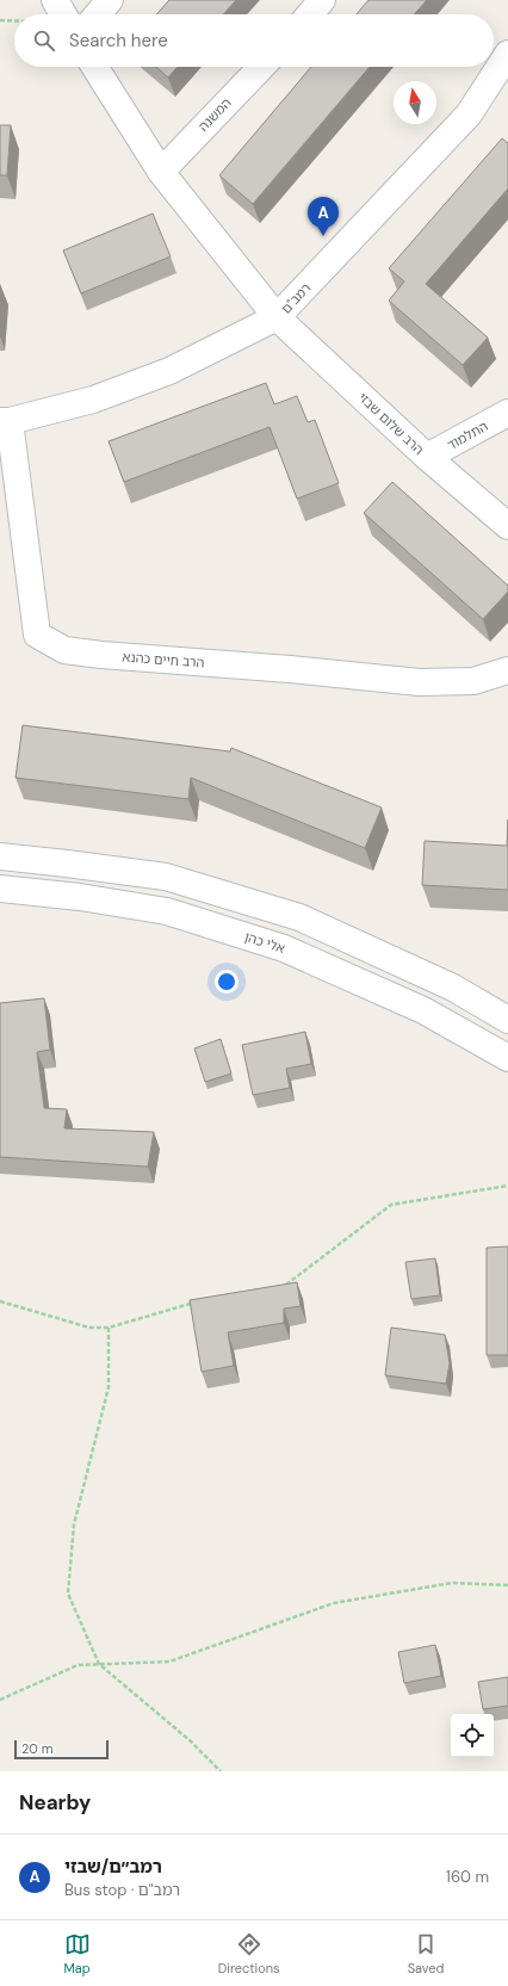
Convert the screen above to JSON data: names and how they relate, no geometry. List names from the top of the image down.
{
  "streets": {
    "street": [
      "המשנה",
      "רמב\"ם",
      "הרב שלום שבזי",
      "התלמוד",
      "הרב חיים כהנא",
      "אלי כהן"
    ]
  },
  "crossings": [
    ["המשנה", "הרב שלום שבזי"],
    ["רמב\"ם", "הרב שלום שבזי"],
    ["רמב\"ם", "הרב חיים כהנא"],
    ["הרב שלום שבזי", "התלמוד"]
  ],
  "scale_bar": "20 m",
  "north": "top",
  "page": {
    "search": "Search here",
    "pins": "A",
    "scale": "20 m",
    "heading": "Nearby",
    "list": [
      {
        "mark": "A",
        "name": "רמב״ם/שבזי",
        "note": "Bus stop · רמב\"ם",
        "value": "160 m"
      }
    ],
    "nav": ["Map", "Directions", "Saved"]
  }
}
